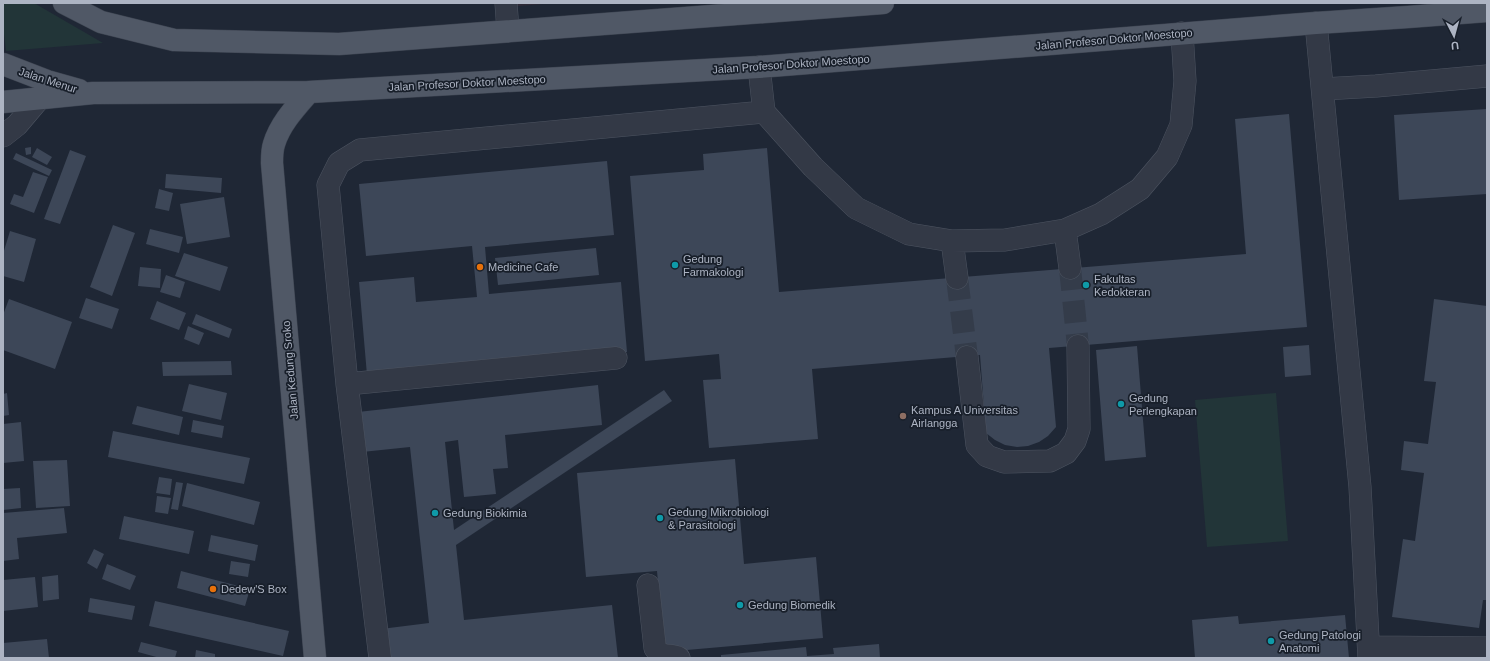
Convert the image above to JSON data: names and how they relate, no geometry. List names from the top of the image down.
{
  "streets": {
    "main road": ["Jalan Profesor Doktor Moestopo", "Jalan Menur", "Jalan Kedung Sroko"]
  },
  "crossings": [
    ["Jalan Profesor Doktor Moestopo", "Jalan Menur"],
    ["Jalan Profesor Doktor Moestopo", "Jalan Kedung Sroko"]
  ],
  "places": [
    "Gedung Farmakologi",
    "Medicine Cafe",
    "Fakultas Kedokteran",
    "Gedung Perlengkapan",
    "Kampus A Universitas Airlangga",
    "Gedung Biokimia",
    "Gedung Mikrobiologi & Parasitologi",
    "Dedew'S Box",
    "Gedung Biomedik",
    "Gedung Patologi Anatomi"
  ],
  "north": "bottom"
}
